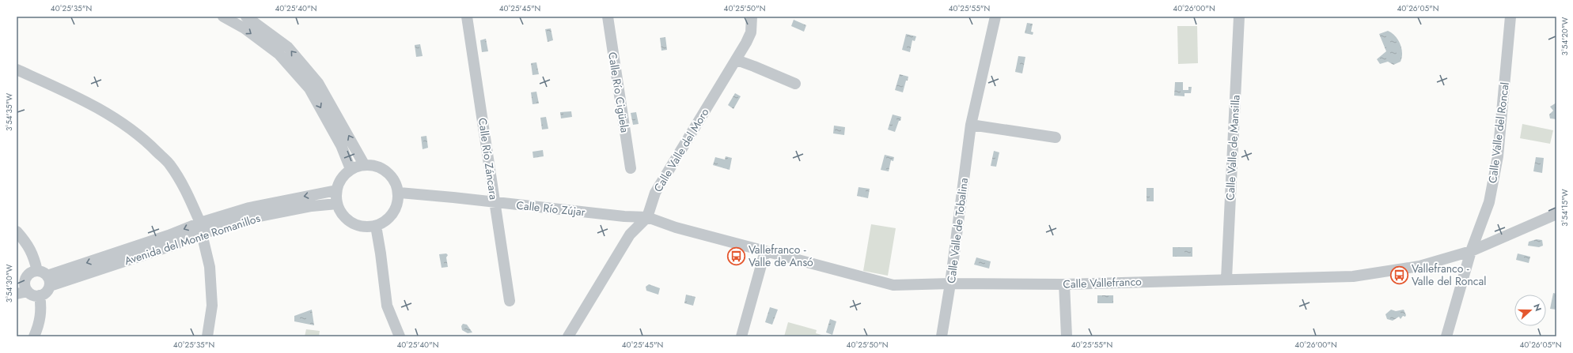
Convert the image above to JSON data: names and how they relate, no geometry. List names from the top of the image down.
{
  "streets": {
    "street": [
      "Calle Río Cigüela",
      "Calle Valle del Roncal",
      "Calle Valle de Mansilla",
      "Calle Valle del Moro",
      "Calle Río Záncara",
      "Calle Río Zújar",
      "Calle Valle de Tobalina",
      "Avenida del Monte Romanillos",
      "Calle Vallefranco"
    ]
  },
  "crossings": [
    ["Calle Valle del Roncal", "Calle Vallefranco"],
    ["Calle Valle de Mansilla", "Calle Vallefranco"],
    ["Calle Valle del Moro", "Calle Río Zújar"],
    ["Calle Valle del Moro", "Calle Vallefranco"],
    ["Calle Río Záncara", "Calle Río Zújar"],
    ["Calle Río Zújar", "Avenida del Monte Romanillos"],
    ["Calle Río Zújar", "Calle Vallefranco"],
    ["Calle Valle de Tobalina", "Calle Vallefranco"]
  ],
  "places": {
    "bus stop": ["Vallefranco - Valle de Ansó", "Vallefranco - Valle del Roncal"]
  },
  "north": "right",
  "coordinates": [
    "40°25'35\"N",
    "40°25'40\"N",
    "40°25'45\"N",
    "40°25'50\"N",
    "40°25'55\"N",
    "40°26'00\"N",
    "40°26'05\"N",
    "3°54'20\"W",
    "3°54'35\"W",
    "3°54'15\"W",
    "3°54'30\"W"
  ]
}
